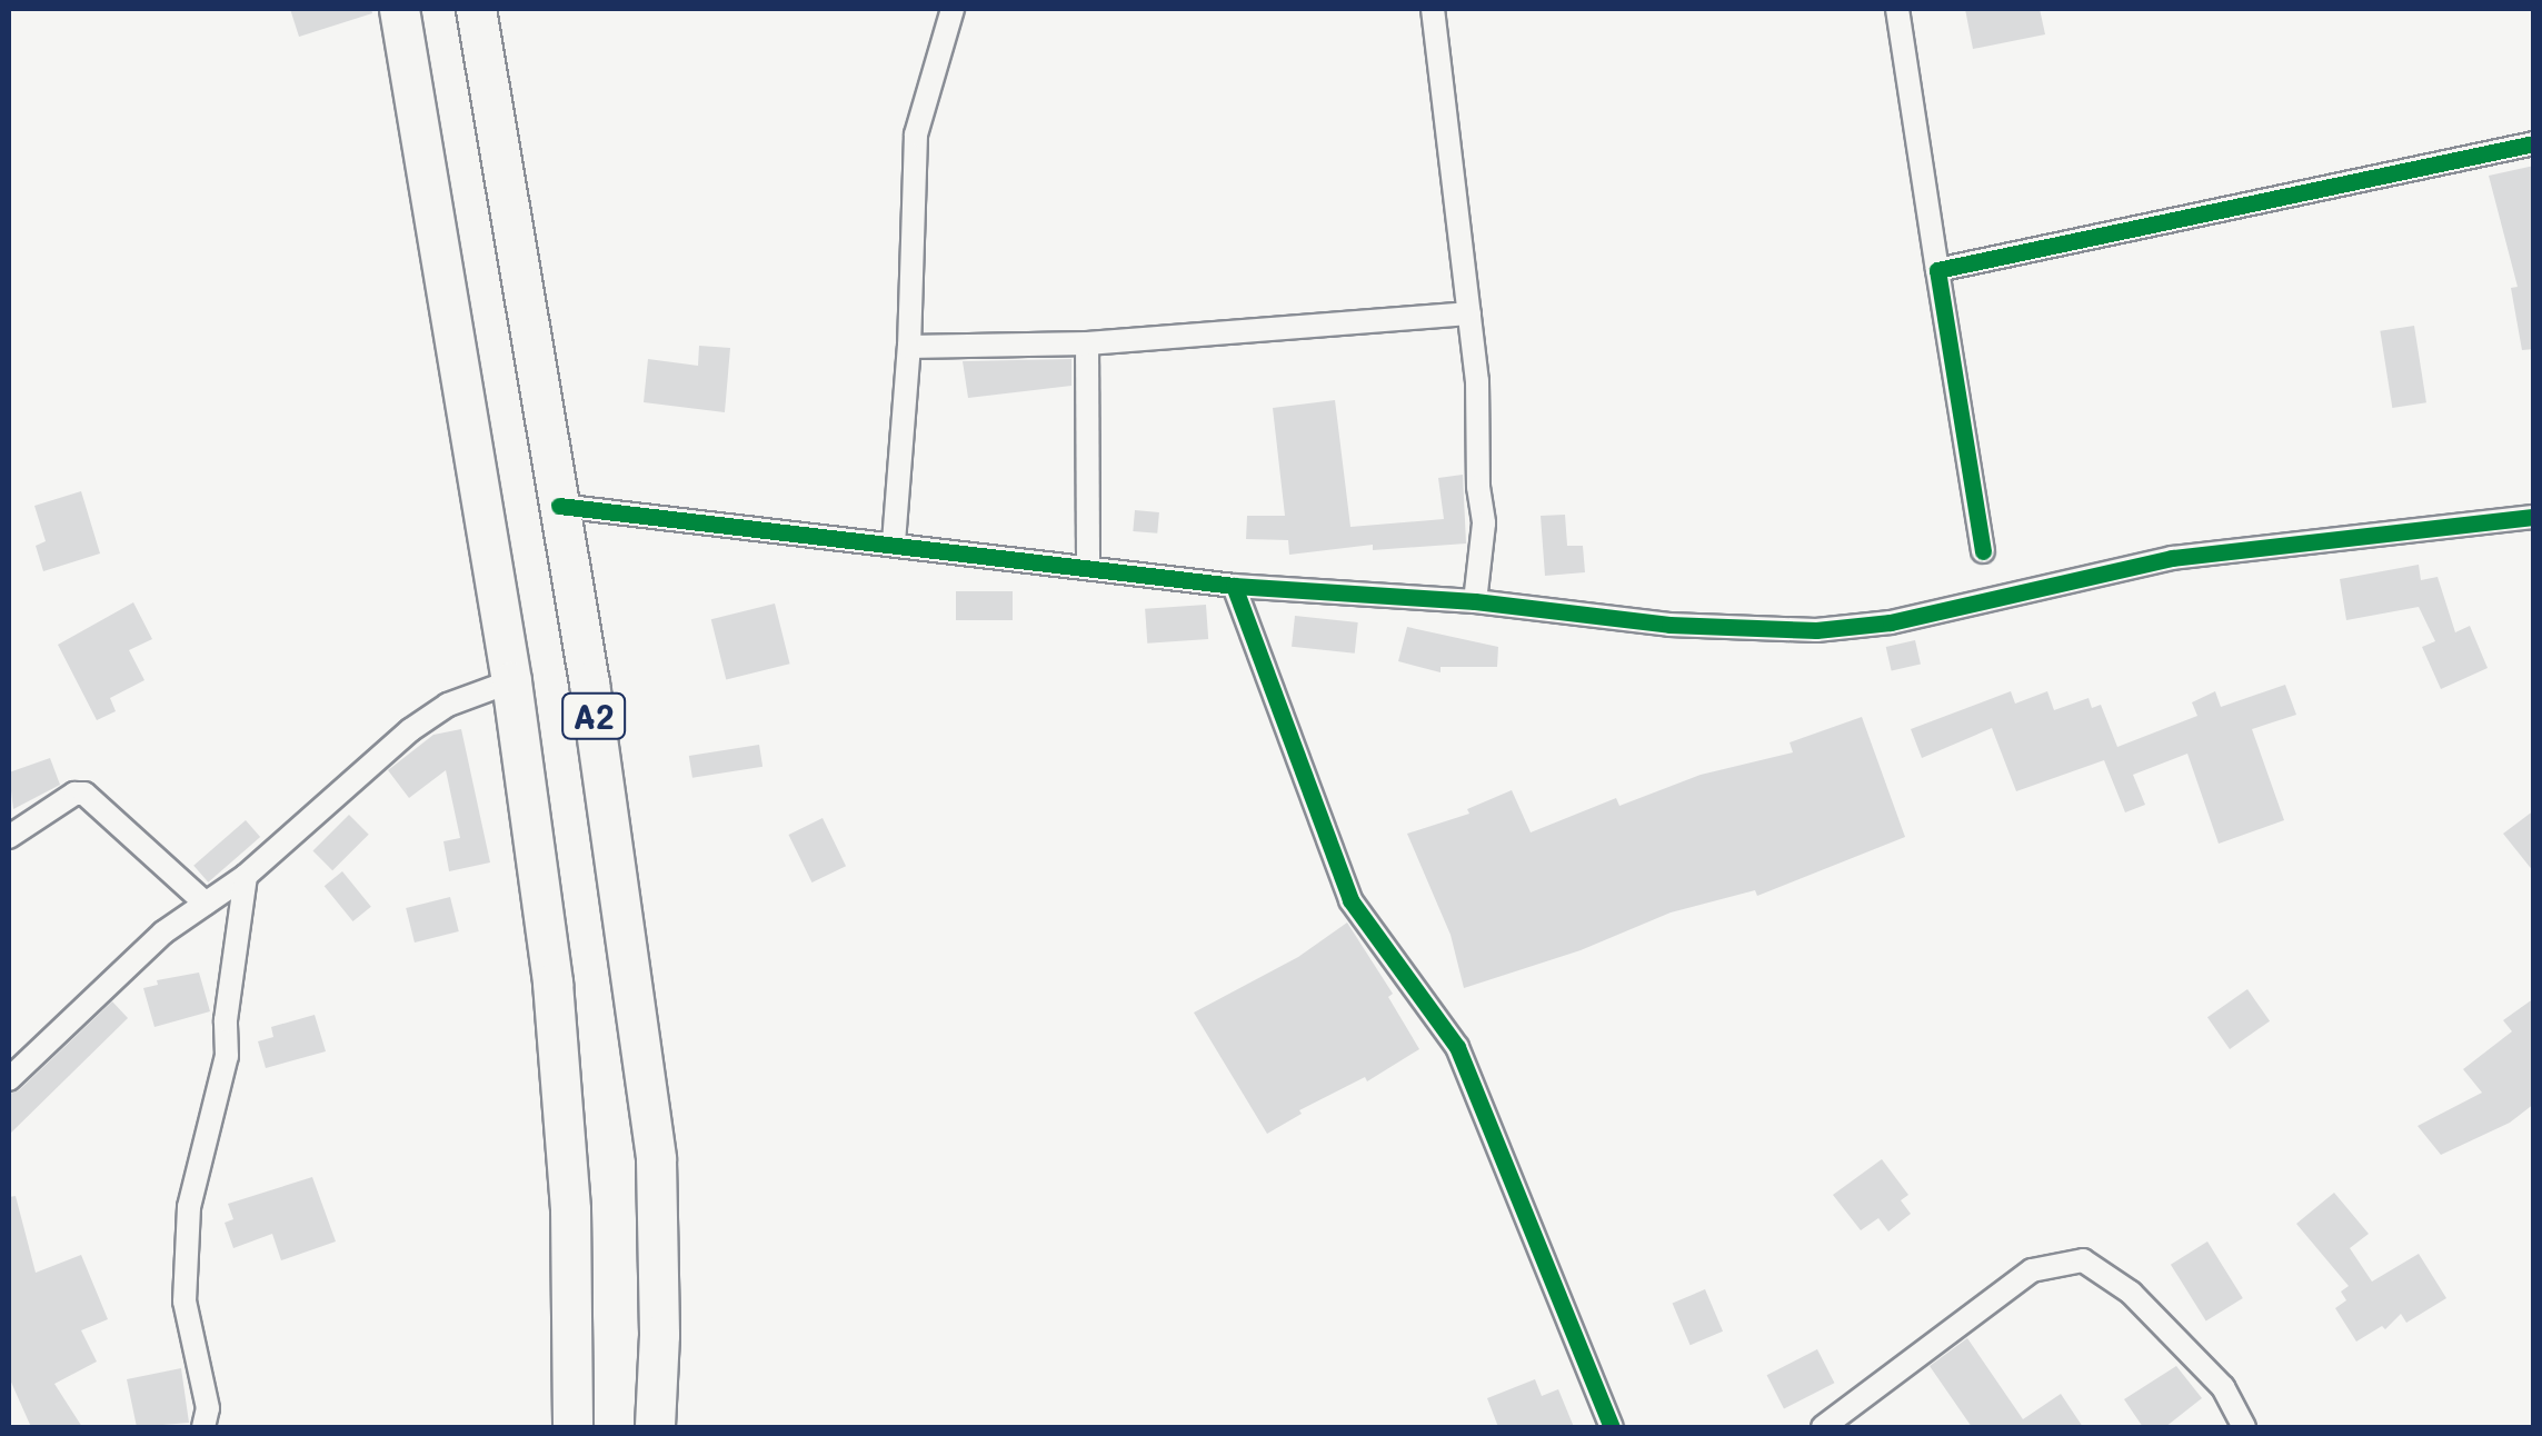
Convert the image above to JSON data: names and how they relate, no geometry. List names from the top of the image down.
{
  "streets": {
    "highway": ["A2"]
  }
}
